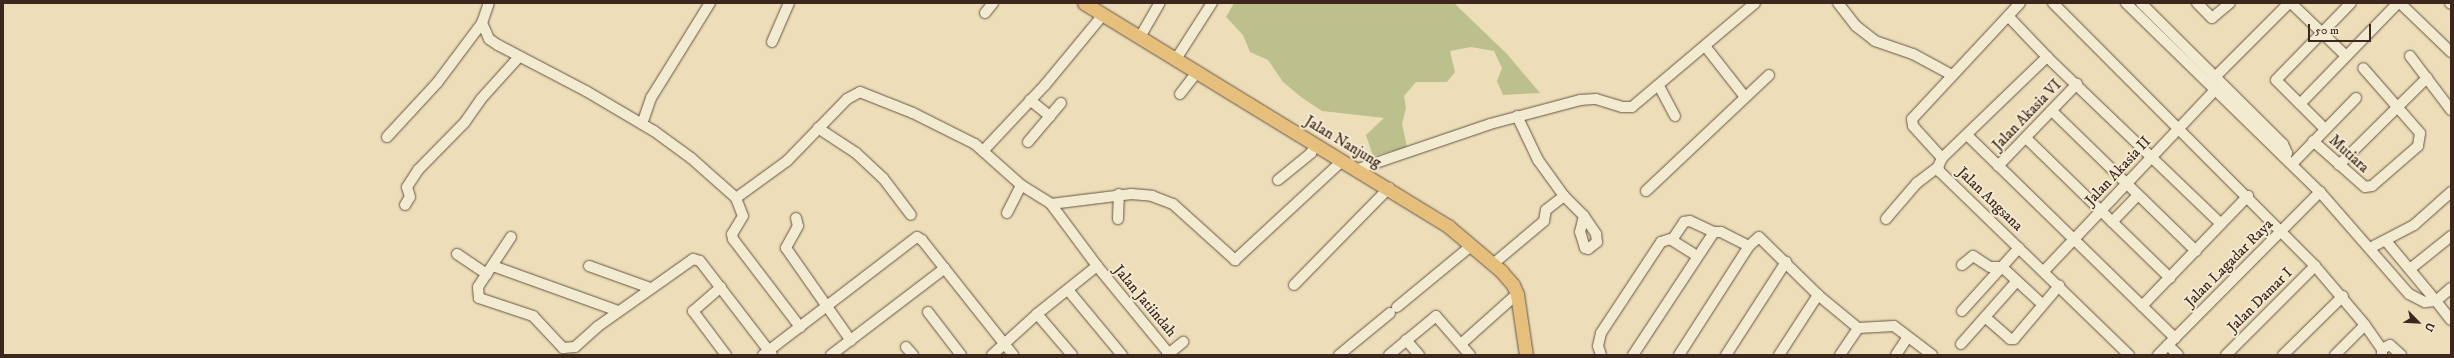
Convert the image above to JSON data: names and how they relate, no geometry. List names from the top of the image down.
{
  "streets": {
    "main road": ["Jalan Nanjung"],
    "street": [
      "Jalan Akasia VI",
      "Mutiara",
      "Jalan Akasia II",
      "Jalan Angsana",
      "Jalan Lagadar Raya",
      "Jalan Damar I",
      "Jalan Jatiindah"
    ]
  },
  "crossings": [
    ["Jalan Akasia II", "Jalan Angsana"]
  ],
  "scale_bar": "50 m",
  "north": "bottom right"
}
